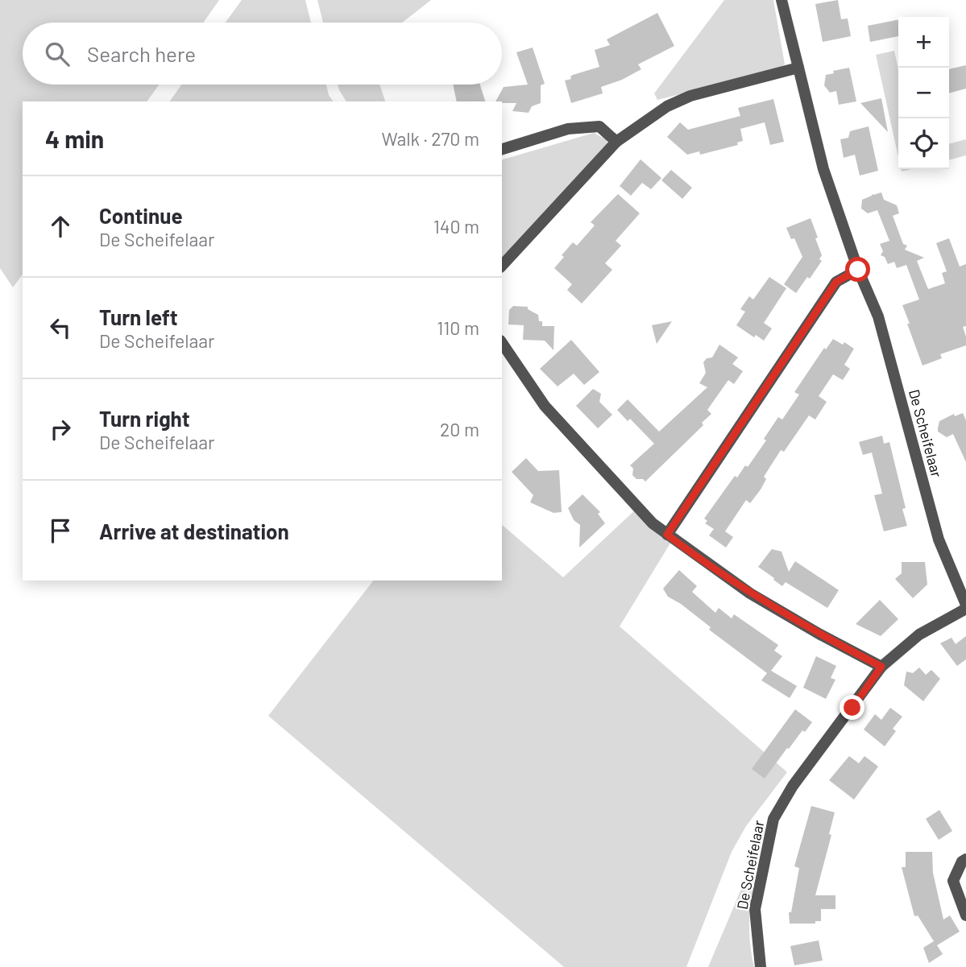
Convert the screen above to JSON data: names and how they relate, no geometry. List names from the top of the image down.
{
  "streets": {
    "street": ["De Scheifelaar"]
  },
  "page": {
    "map_buttons": ["+", "−"],
    "search": "Search here",
    "heading": ["4 min", "Walk · 270 m"],
    "list": [
      ["Continue", "De Scheifelaar", "140 m"],
      ["Turn left", "De Scheifelaar", "110 m"],
      ["Turn right", "De Scheifelaar", "20 m"],
      "Arrive at destination"
    ]
  }
}
